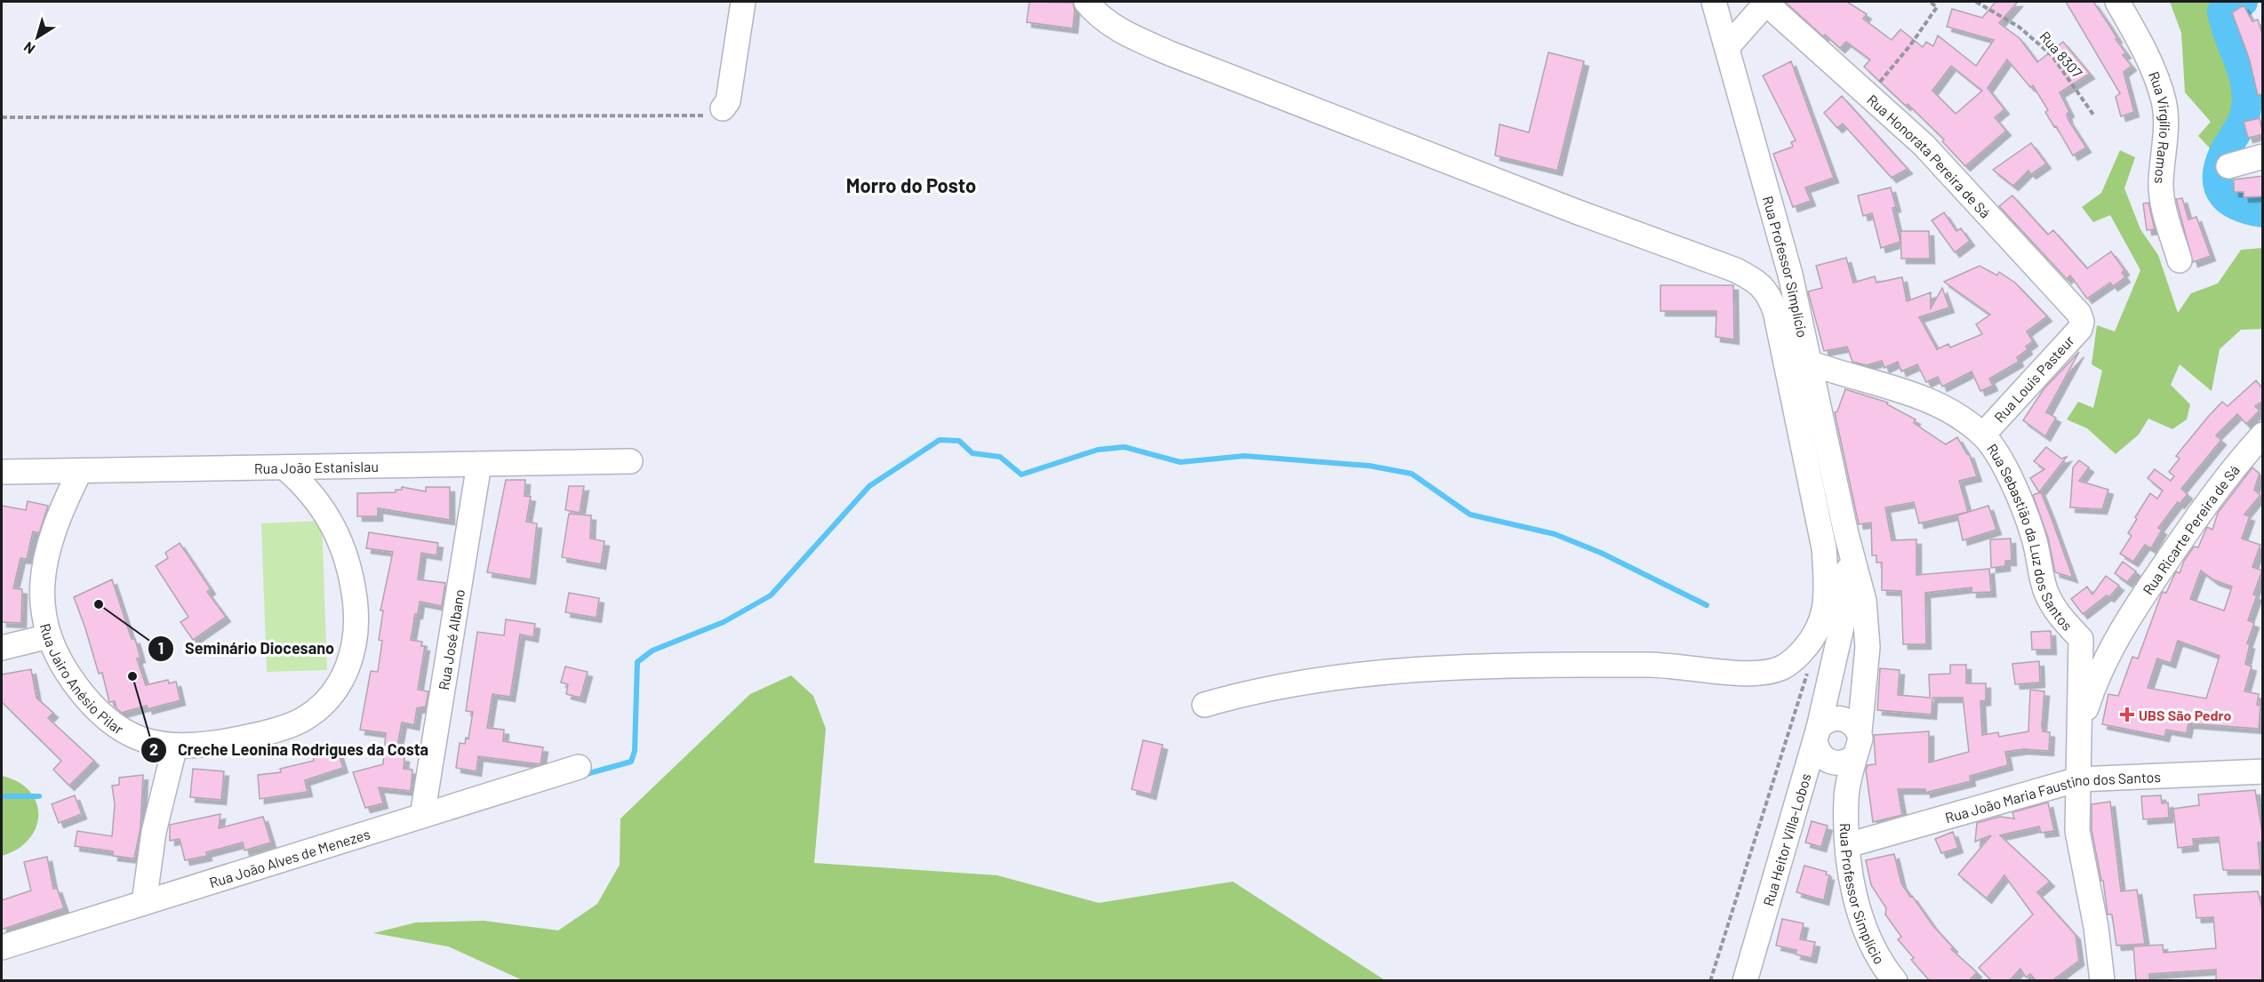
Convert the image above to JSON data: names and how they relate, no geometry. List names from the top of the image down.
{
  "streets": {
    "street": [
      "Rua Virgílio Ramos",
      "Rua Honorata Pereira de Sá",
      "Rua Professor Simplício",
      "Rua Louis Pasteur",
      "Rua João Estanislau",
      "Rua Ricarte Pereira de Sá",
      "Rua Sebastião da Luz dos Santos",
      "Rua José Albano",
      "Rua Jairo Anésio Pilar",
      "Rua João Maria Faustino dos Santos",
      "Rua Heitor Villa-Lobos",
      "Rua João Alves de Menezes"
    ],
    "path": ["Rua 8307"]
  },
  "crossings": [
    ["Rua Honorata Pereira de Sá", "Rua Louis Pasteur"],
    ["Rua Professor Simplício", "Rua Sebastião da Luz dos Santos"],
    ["Rua Professor Simplício", "Rua João Maria Faustino dos Santos"],
    ["Rua Professor Simplício", "Rua Heitor Villa-Lobos"],
    ["Rua Louis Pasteur", "Rua Sebastião da Luz dos Santos"],
    ["Rua João Estanislau", "Rua José Albano"],
    ["Rua João Estanislau", "Rua Jairo Anésio Pilar"],
    ["Rua Ricarte Pereira de Sá", "Rua Sebastião da Luz dos Santos"],
    ["Rua Sebastião da Luz dos Santos", "Rua João Maria Faustino dos Santos"],
    ["Rua José Albano", "Rua João Alves de Menezes"]
  ],
  "districts": ["Morro do Posto"],
  "places": {
    "other": ["Seminário Diocesano", "Creche Leonina Rodrigues da Costa"],
    "health": ["UBS São Pedro"]
  },
  "north": "bottom left"
}
